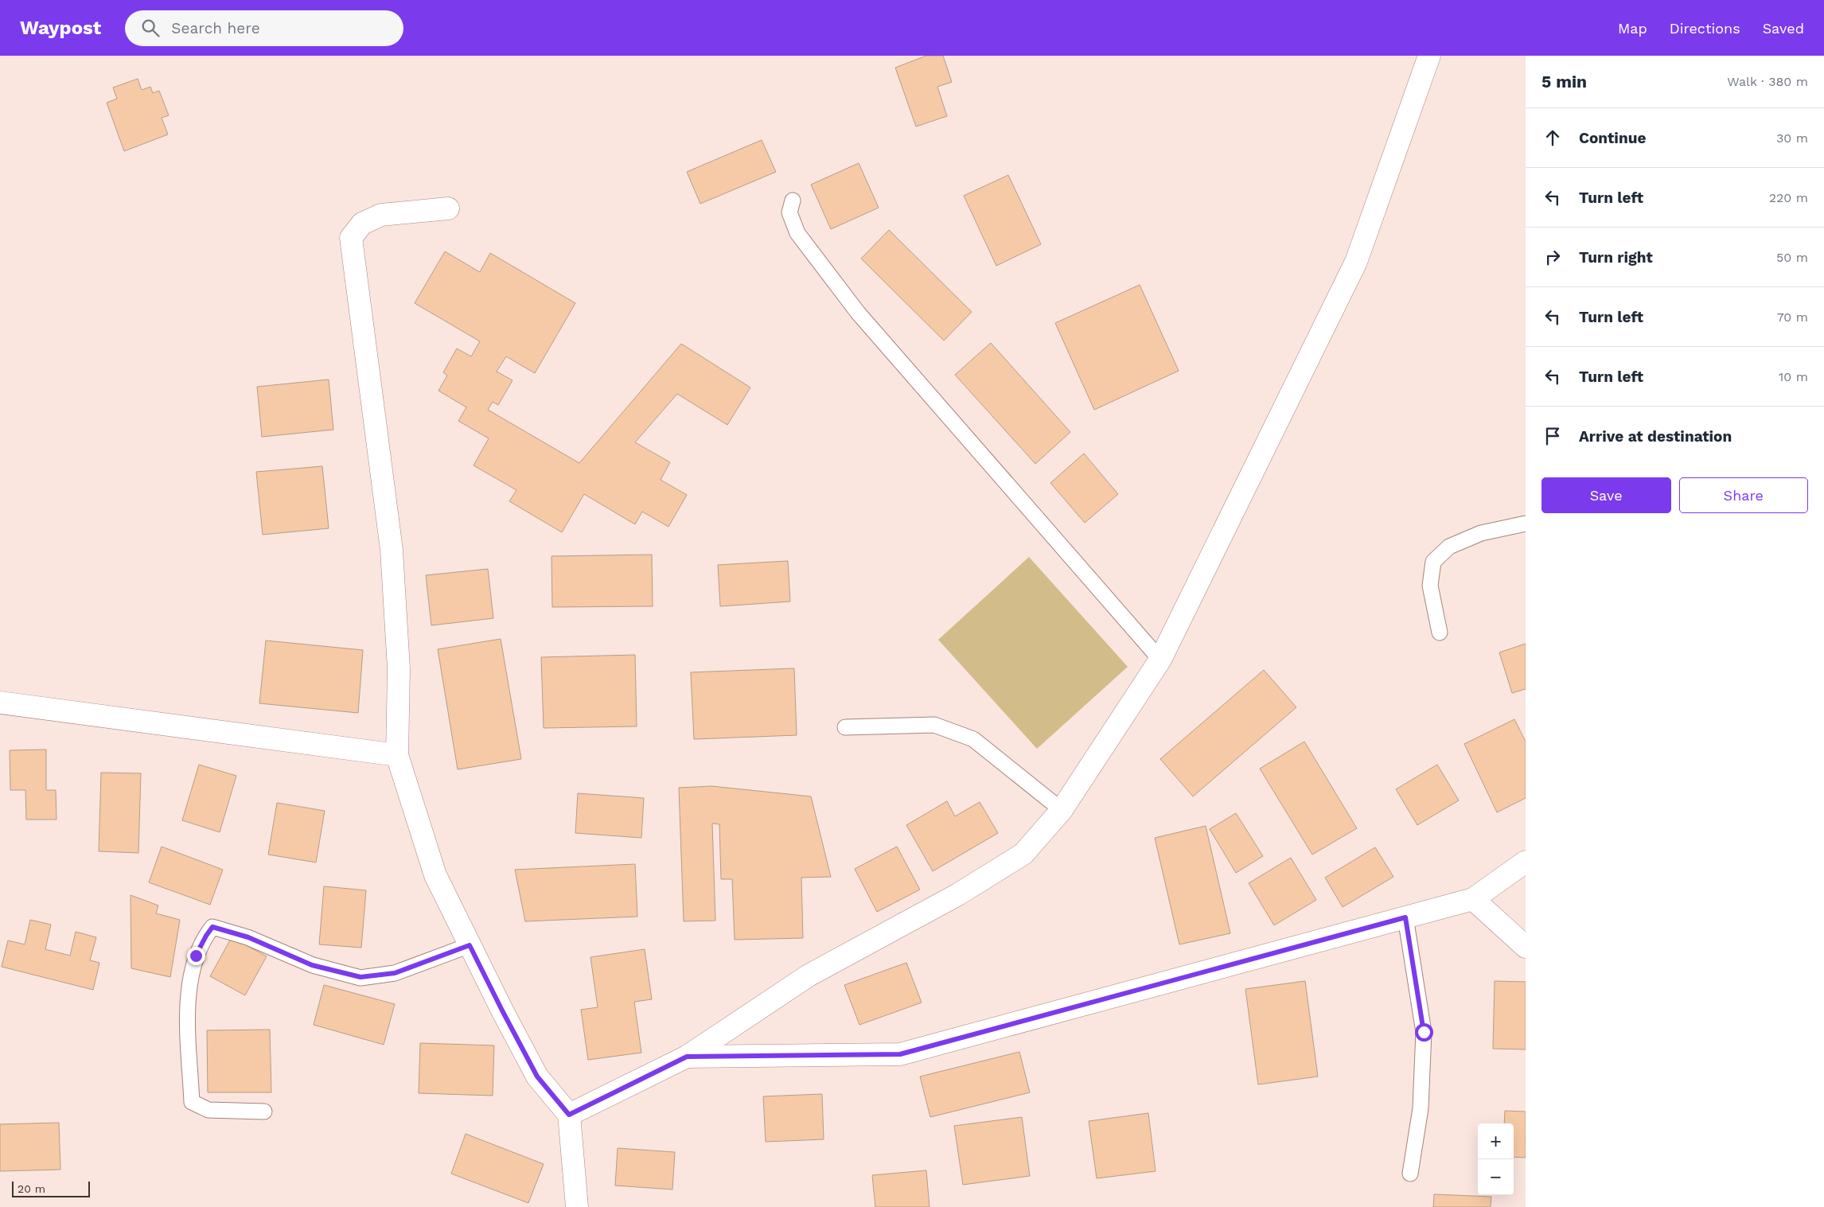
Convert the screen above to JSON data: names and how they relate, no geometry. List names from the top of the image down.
{
  "scale_bar": "20 m",
  "page": {
    "header": "Waypost",
    "search": "Search here",
    "nav": ["Map", "Directions", "Saved"],
    "heading": ["5 min", "Walk · 380 m"],
    "list": [
      ["Continue", "30 m"],
      ["Turn left", "220 m"],
      ["Turn right", "50 m"],
      ["Turn left", "70 m"],
      ["Turn left", "10 m"],
      "Arrive at destination"
    ],
    "buttons": ["Save", "Share"],
    "map_buttons": ["+", "−"],
    "scale": "20 m"
  }
}
